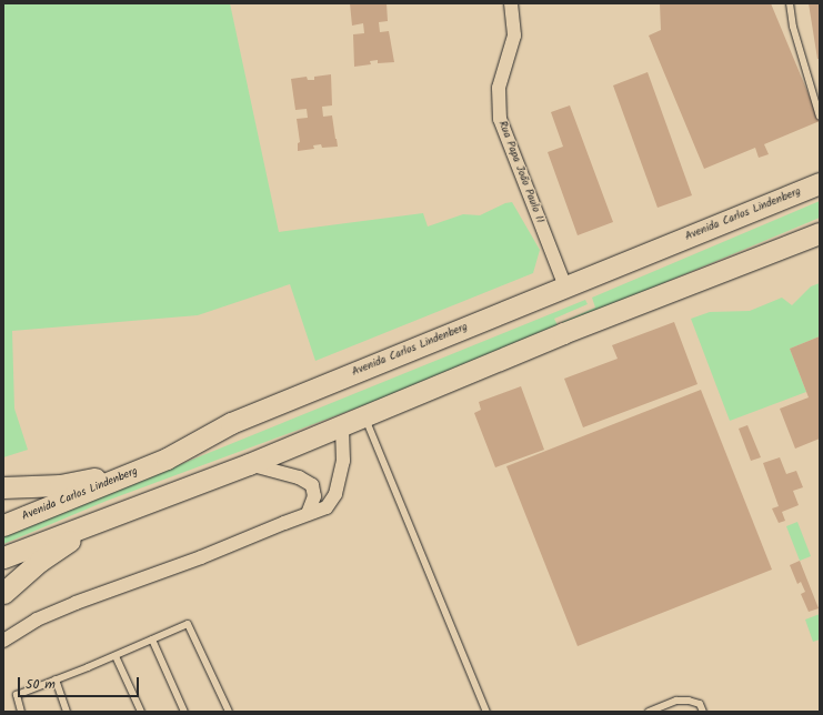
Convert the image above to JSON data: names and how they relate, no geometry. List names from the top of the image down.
{
  "streets": {
    "main road": ["Avenida Carlos Lindenberg"],
    "street": ["Rua Papa João Paulo II"]
  },
  "crossings": [
    ["Rua Papa João Paulo II", "Avenida Carlos Lindenberg"]
  ],
  "scale_bar": "50 m"
}
